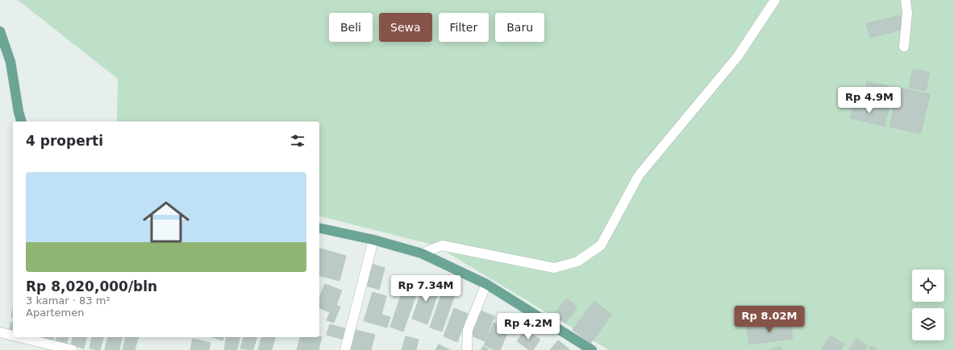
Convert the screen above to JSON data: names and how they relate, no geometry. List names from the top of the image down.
{
  "page": {
    "chip": [
      "Beli",
      "Sewa",
      "Filter",
      "Baru"
    ],
    "price": [
      "Rp 4.9M",
      "Rp 7.34M",
      "Rp 8.02M",
      "Rp 4.2M"
    ],
    "heading": "4 properti",
    "list": [
      {
        "name": "Rp 8,020,000/bln",
        "note": "3 kamar · 83 m² · Apartemen"
      }
    ]
  }
}
